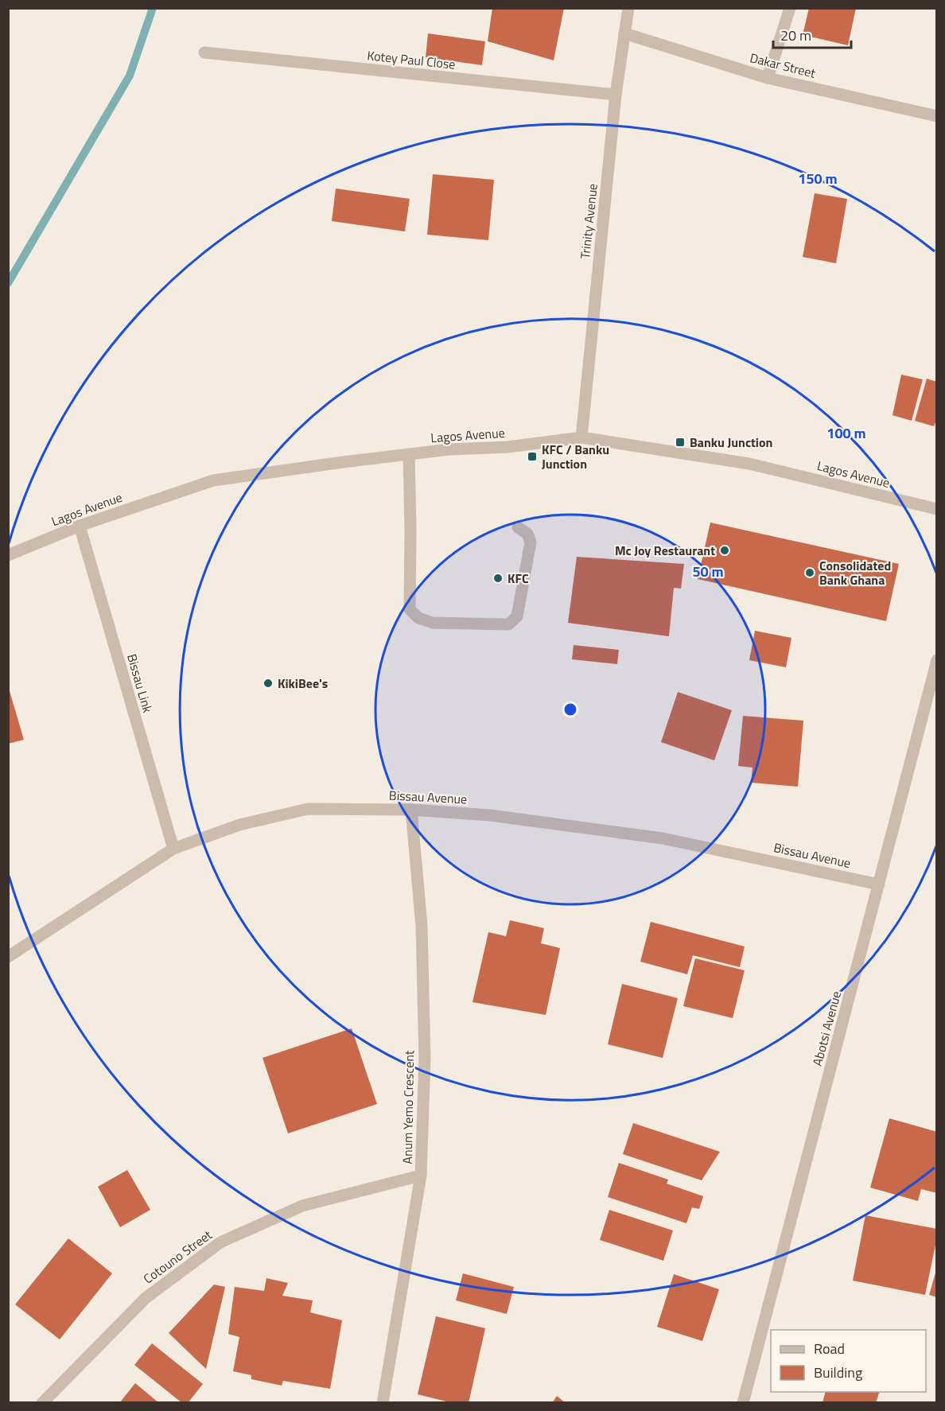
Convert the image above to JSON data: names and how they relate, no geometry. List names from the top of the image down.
{
  "streets": {
    "street": [
      "Kotey Paul Close",
      "Dakar Street",
      "Trinity Avenue",
      "Lagos Avenue",
      "Bissau Link",
      "Bissau Avenue",
      "Abotsi Avenue",
      "Anum Yemo Crescent",
      "Cotouno Street"
    ]
  },
  "crossings": [
    ["Kotey Paul Close", "Trinity Avenue"],
    ["Dakar Street", "Trinity Avenue"],
    ["Trinity Avenue", "Lagos Avenue"],
    ["Lagos Avenue", "Bissau Link"],
    ["Bissau Link", "Bissau Avenue"],
    ["Bissau Avenue", "Abotsi Avenue"],
    ["Bissau Avenue", "Anum Yemo Crescent"],
    ["Anum Yemo Crescent", "Cotouno Street"]
  ],
  "places": {
    "transit": ["Banku Junction", "KFC / Banku Junction"],
    "other": [
      "Mc Joy Restaurant",
      "Consolidated Bank Ghana",
      "KFC",
      "KikiBee's"
    ]
  },
  "legend": ["Road", "Building"],
  "scale_bar": "20 m",
  "rings": ["150 m", "100 m", "50 m"]
}
